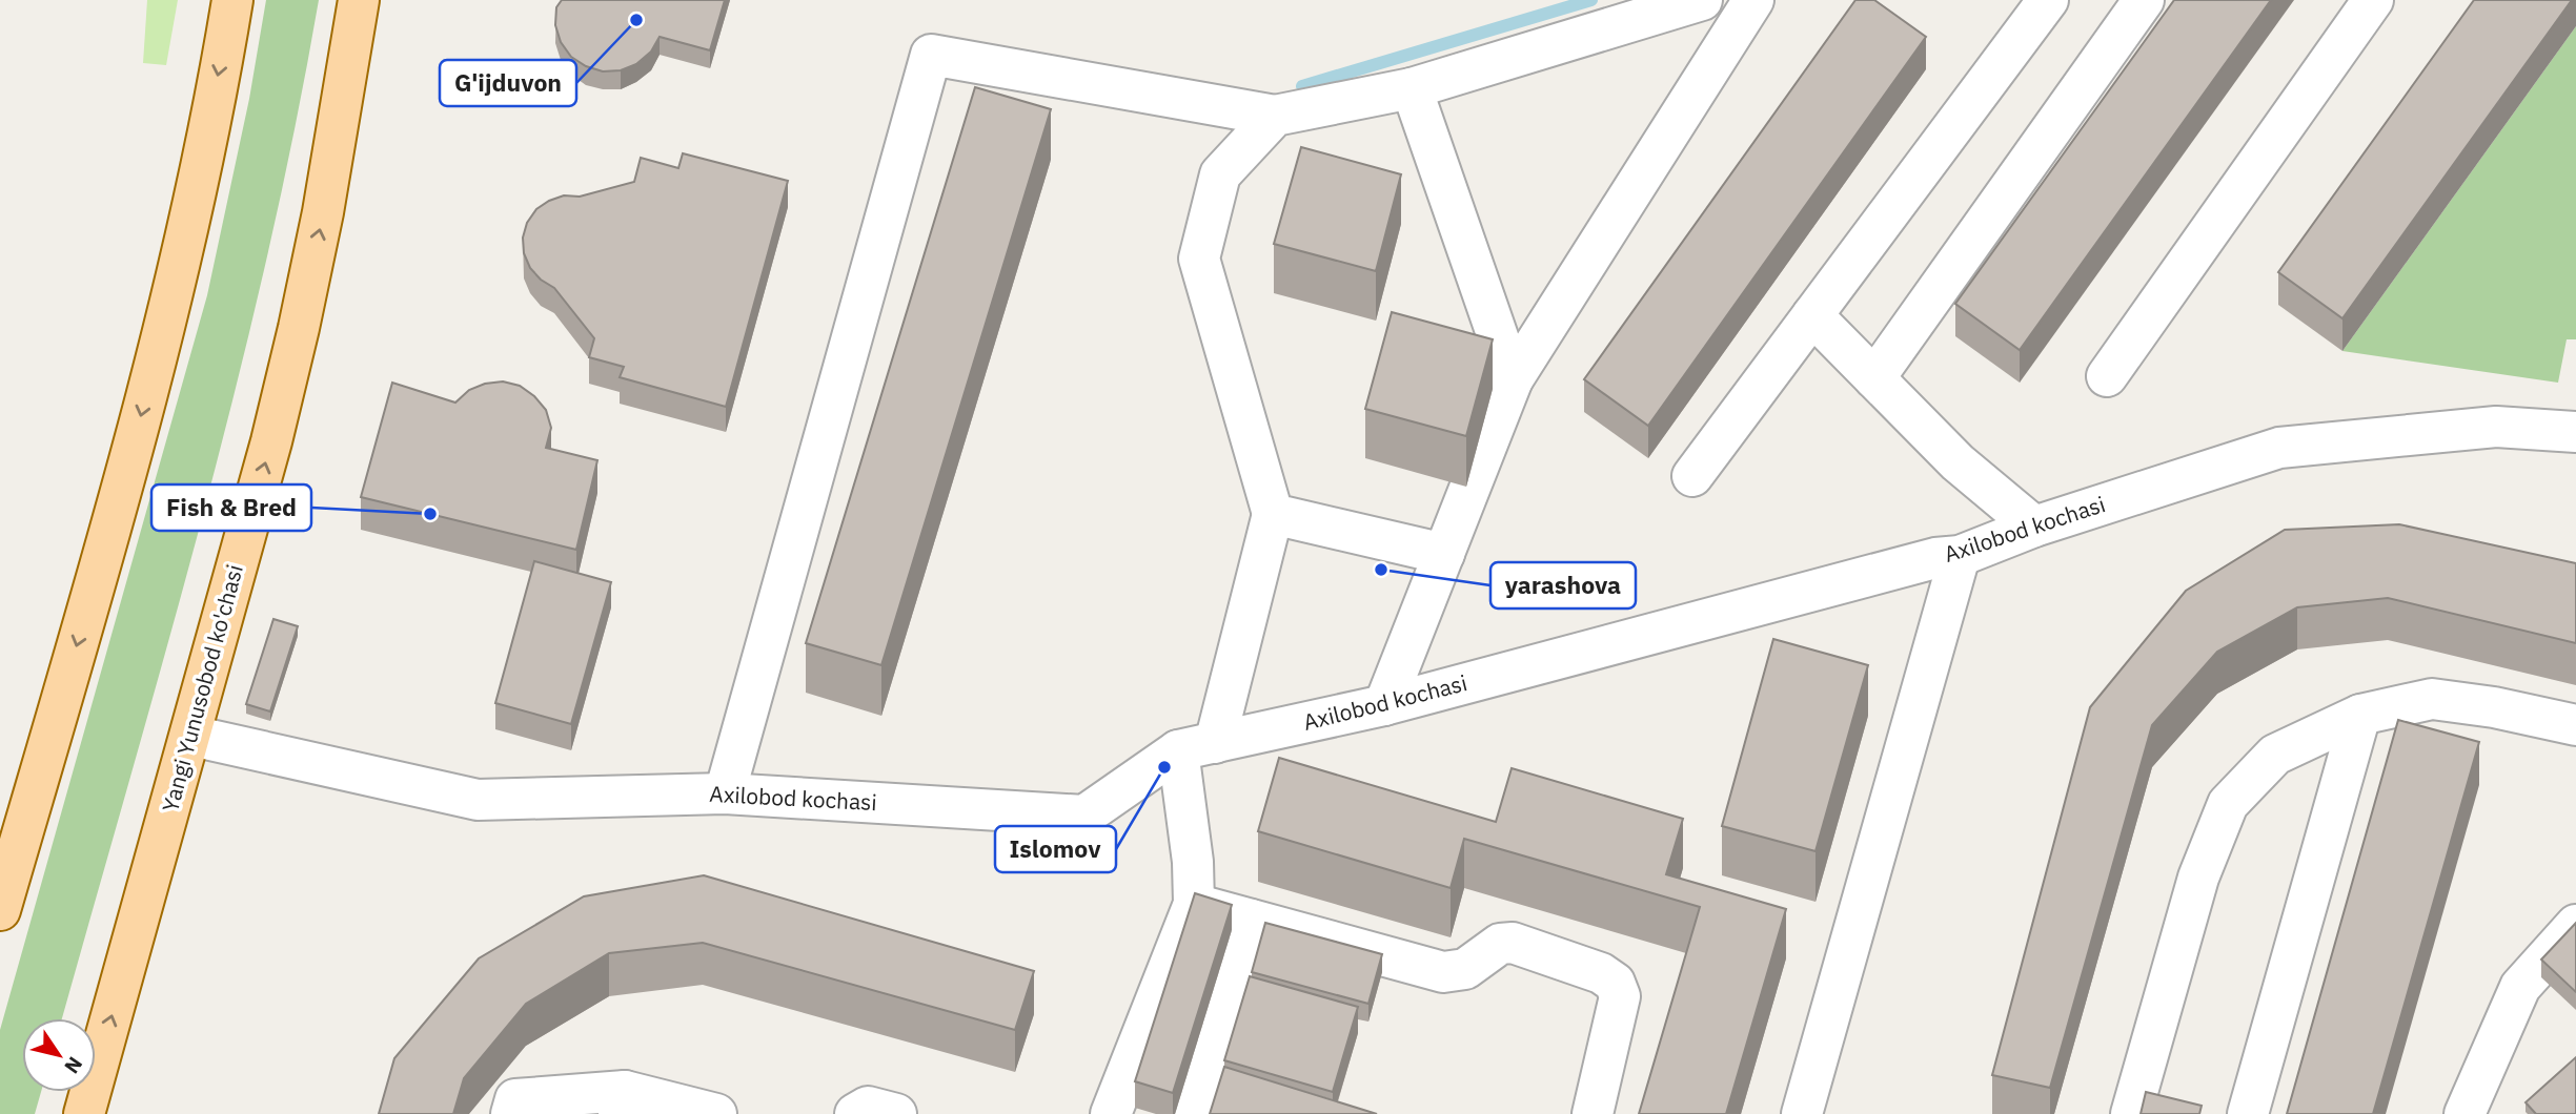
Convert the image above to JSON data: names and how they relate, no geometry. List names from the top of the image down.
{
  "streets": {
    "main road": ["Yangi Yunusobod ko'chasi"],
    "street": ["Axilobod kochasi"]
  },
  "crossings": [
    ["Axilobod kochasi", "Yangi Yunusobod ko'chasi"]
  ],
  "places": [
    "G'ijduvon",
    "Fish & Bred",
    "yarashova",
    "Islomov"
  ],
  "north": "bottom right"
}
